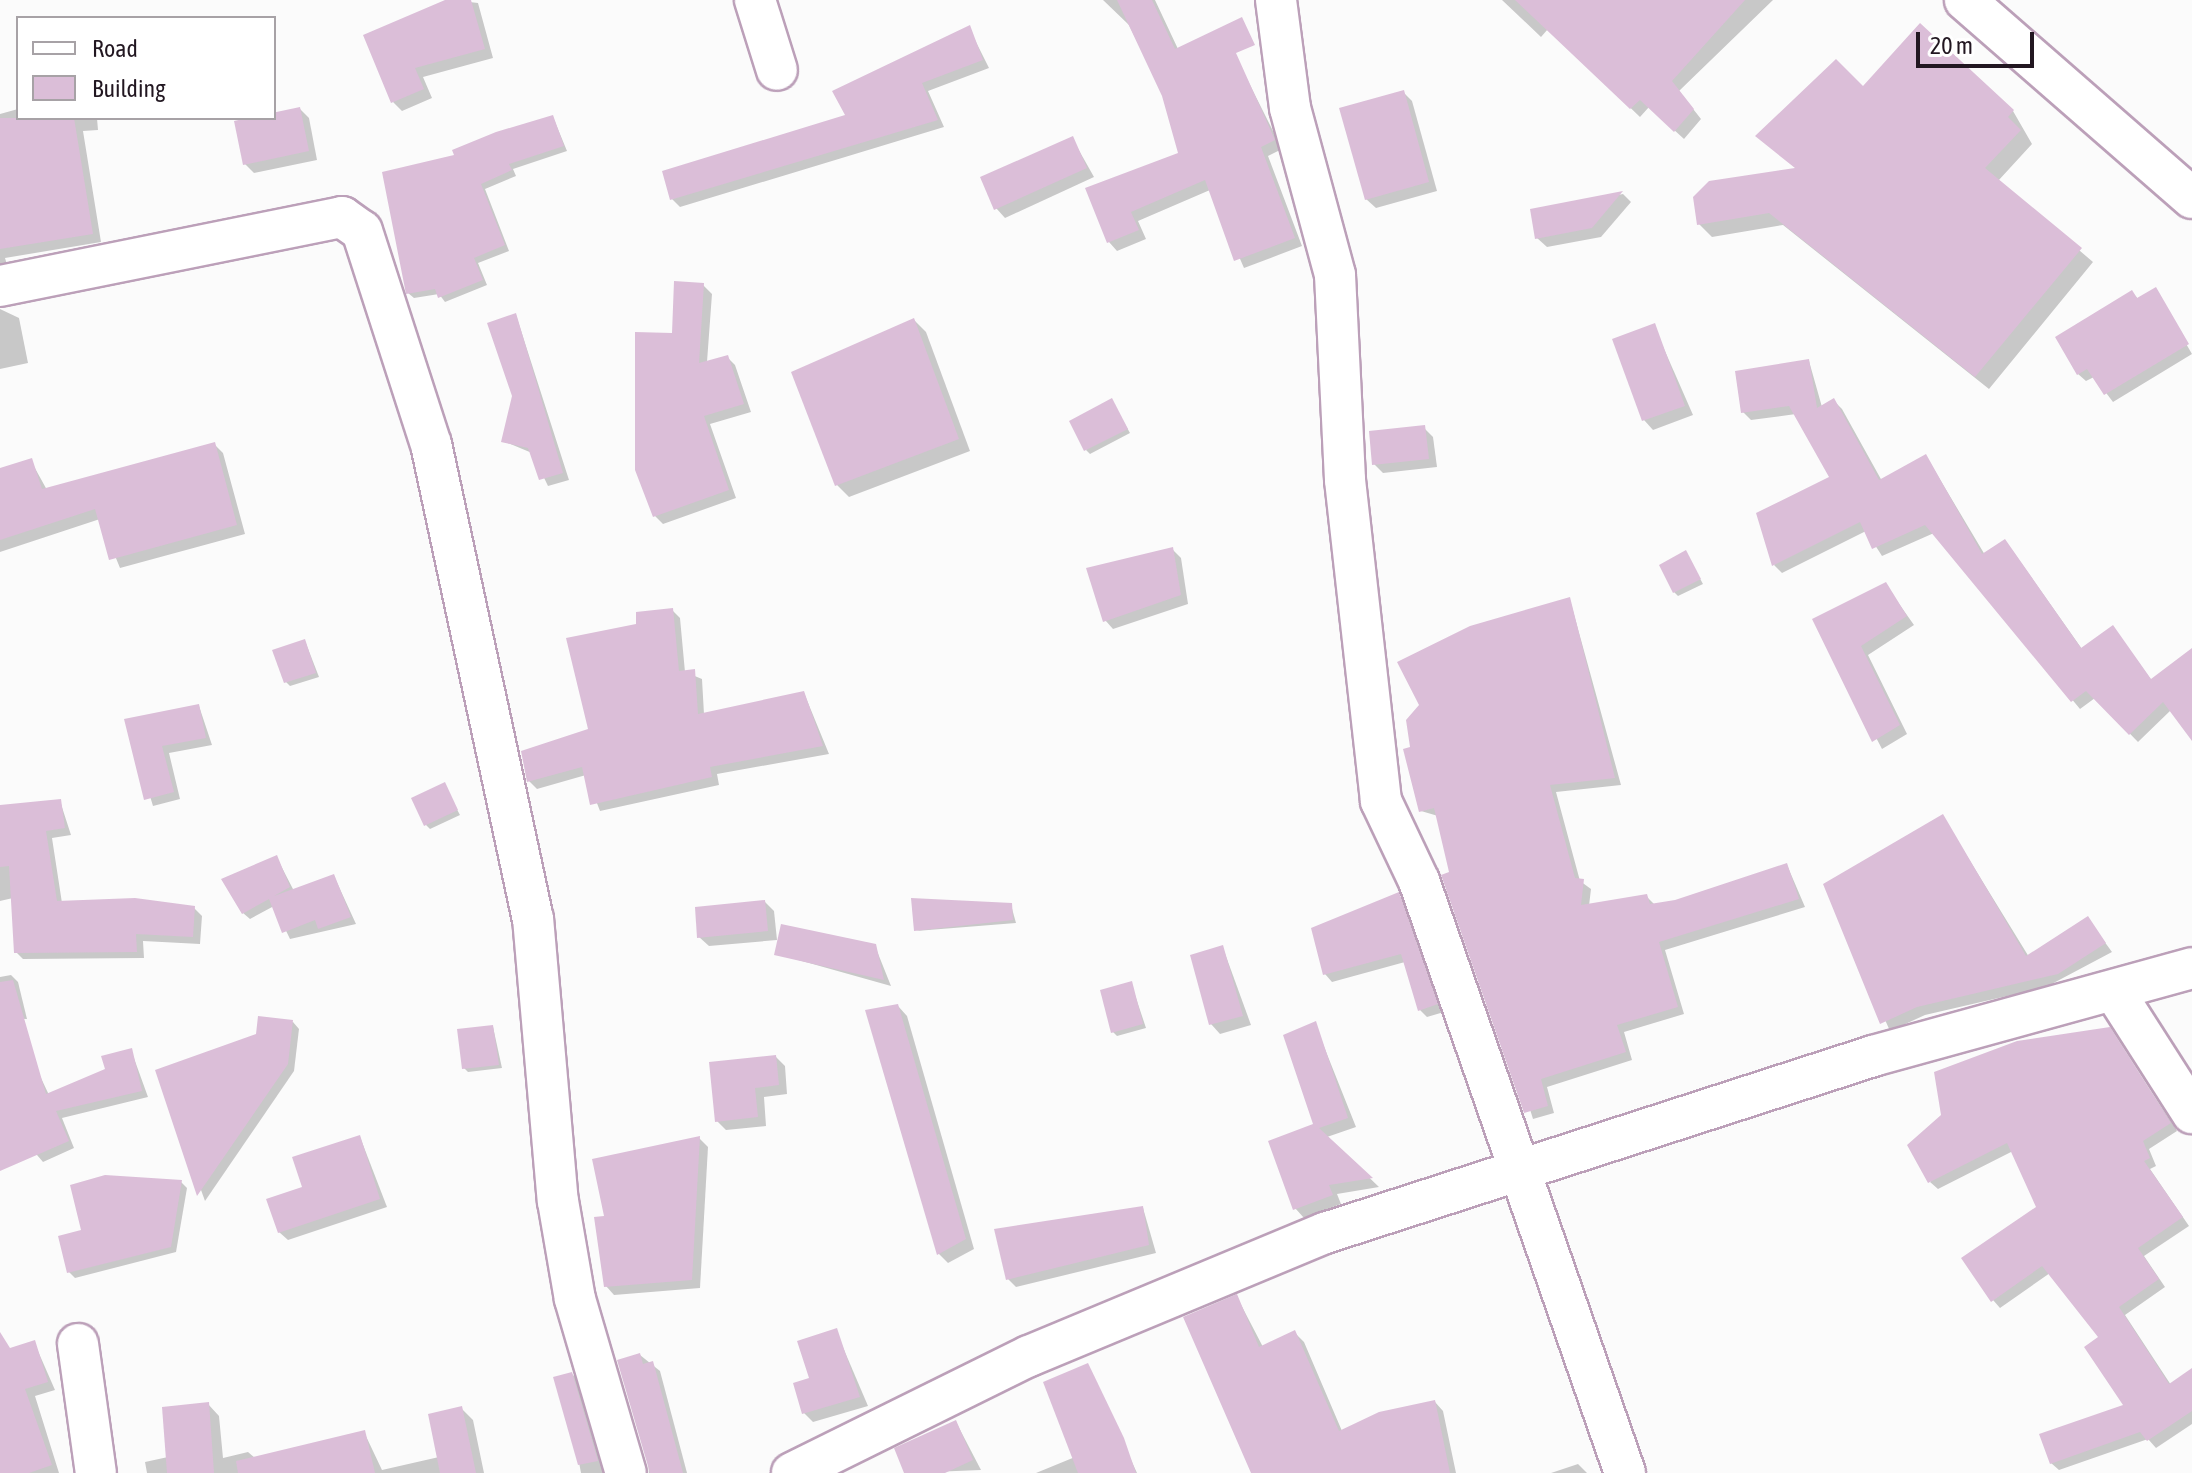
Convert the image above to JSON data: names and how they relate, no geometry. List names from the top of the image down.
{
  "legend": ["Road", "Building"],
  "scale_bar": "20 m"
}
